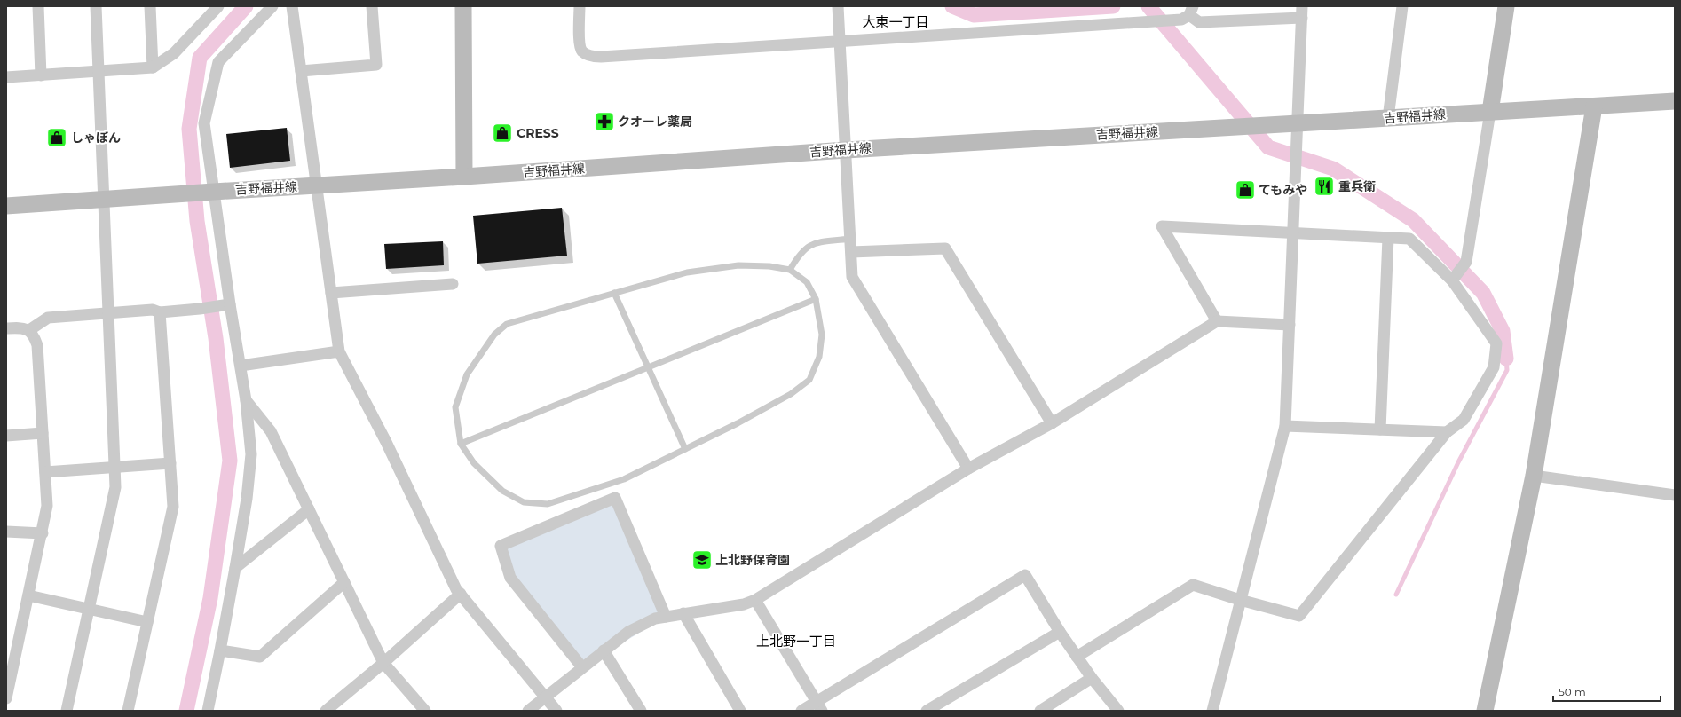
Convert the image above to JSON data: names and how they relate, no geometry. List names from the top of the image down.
{
  "streets": {
    "main road": ["吉野福井線"]
  },
  "districts": ["大東一丁目", "上北野一丁目"],
  "places": {
    "pharmacy": ["クオーレ薬局"],
    "shop": ["CRESS", "しゃぼん", "てもみや"],
    "restaurant": ["重兵衛"],
    "school or university": ["上北野保育園"]
  },
  "scale_bar": "50 m"
}
